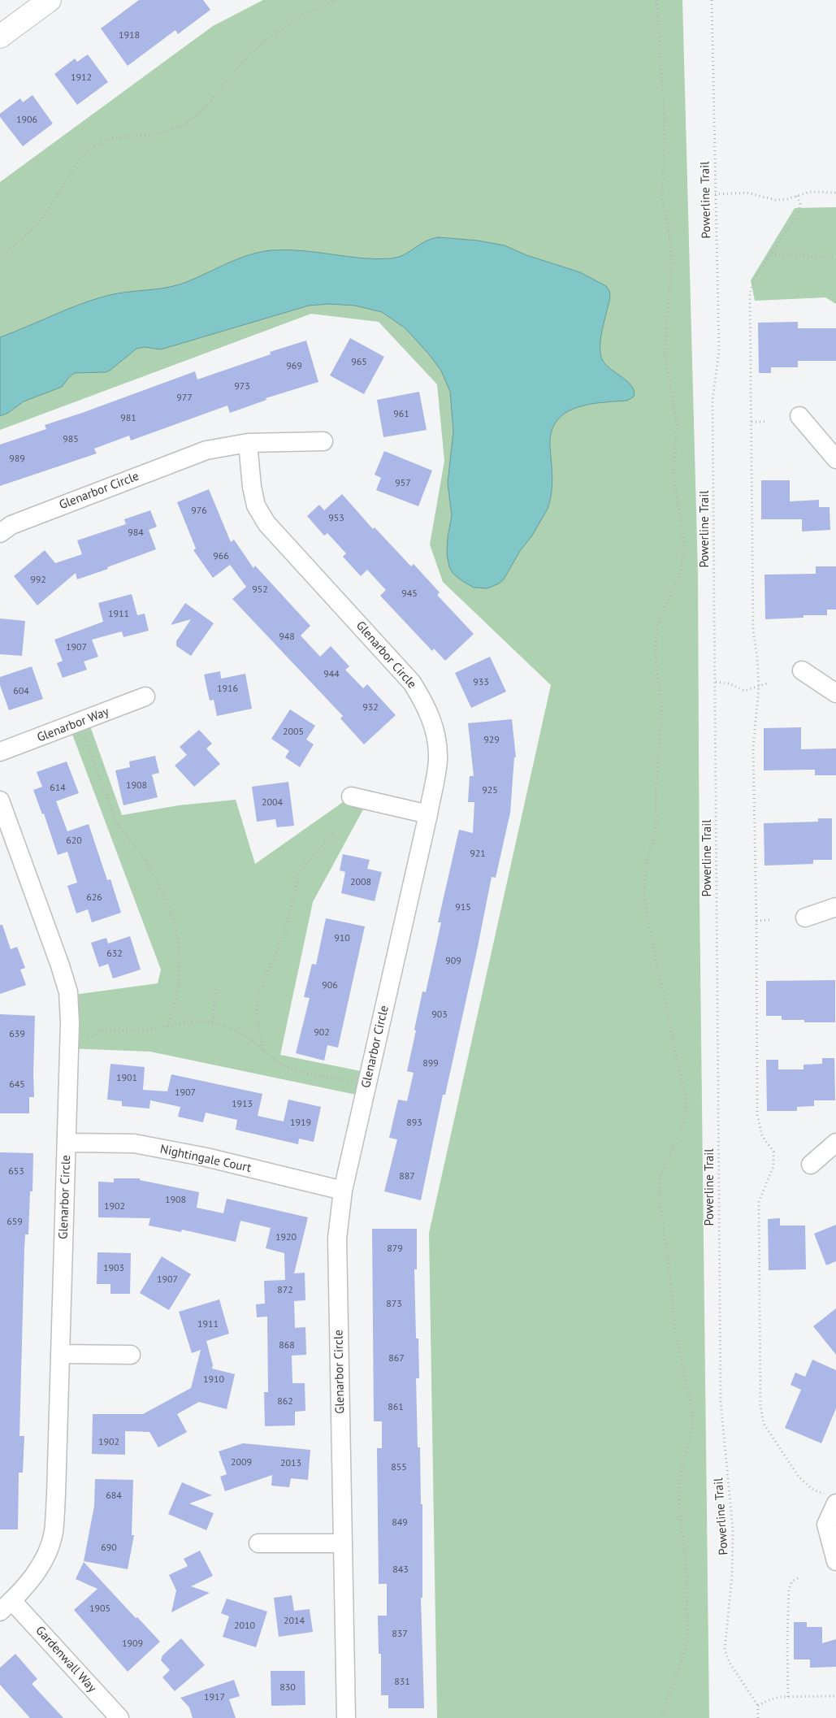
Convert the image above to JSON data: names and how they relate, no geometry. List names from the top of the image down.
{
  "streets": {
    "street": [
      "Glenarbor Circle",
      "Glenarbor Way",
      "Nightingale Court",
      "Gardenwall Way"
    ],
    "path": ["Powerline Trail"]
  },
  "crossings": [
    ["Glenarbor Circle", "Nightingale Court"],
    ["Glenarbor Circle", "Gardenwall Way"]
  ],
  "house_numbers": [
    "1918",
    "1912",
    "1906",
    "965",
    "969",
    "973",
    "977",
    "961",
    "981",
    "985",
    "989",
    "957",
    "976",
    "953",
    "984",
    "966",
    "992",
    "952",
    "945",
    "1911",
    "948",
    "1907",
    "944",
    "933",
    "1916",
    "604",
    "932",
    "2005",
    "929",
    "1908",
    "614",
    "925",
    "2004",
    "620",
    "921",
    "2008",
    "626",
    "915",
    "910",
    "632",
    "909",
    "906",
    "903",
    "902",
    "639",
    "899",
    "1901",
    "645",
    "1907",
    "1913",
    "1919",
    "893",
    "653",
    "887",
    "1908",
    "1902",
    "659",
    "1920",
    "879",
    "1903",
    "1907",
    "872",
    "873",
    "1911",
    "868",
    "867",
    "1910",
    "862",
    "861",
    "1902",
    "2009",
    "2013",
    "855",
    "684",
    "849",
    "690",
    "843",
    "1905",
    "2014",
    "2010",
    "837",
    "1909",
    "831",
    "830",
    "1917"
  ]
}
